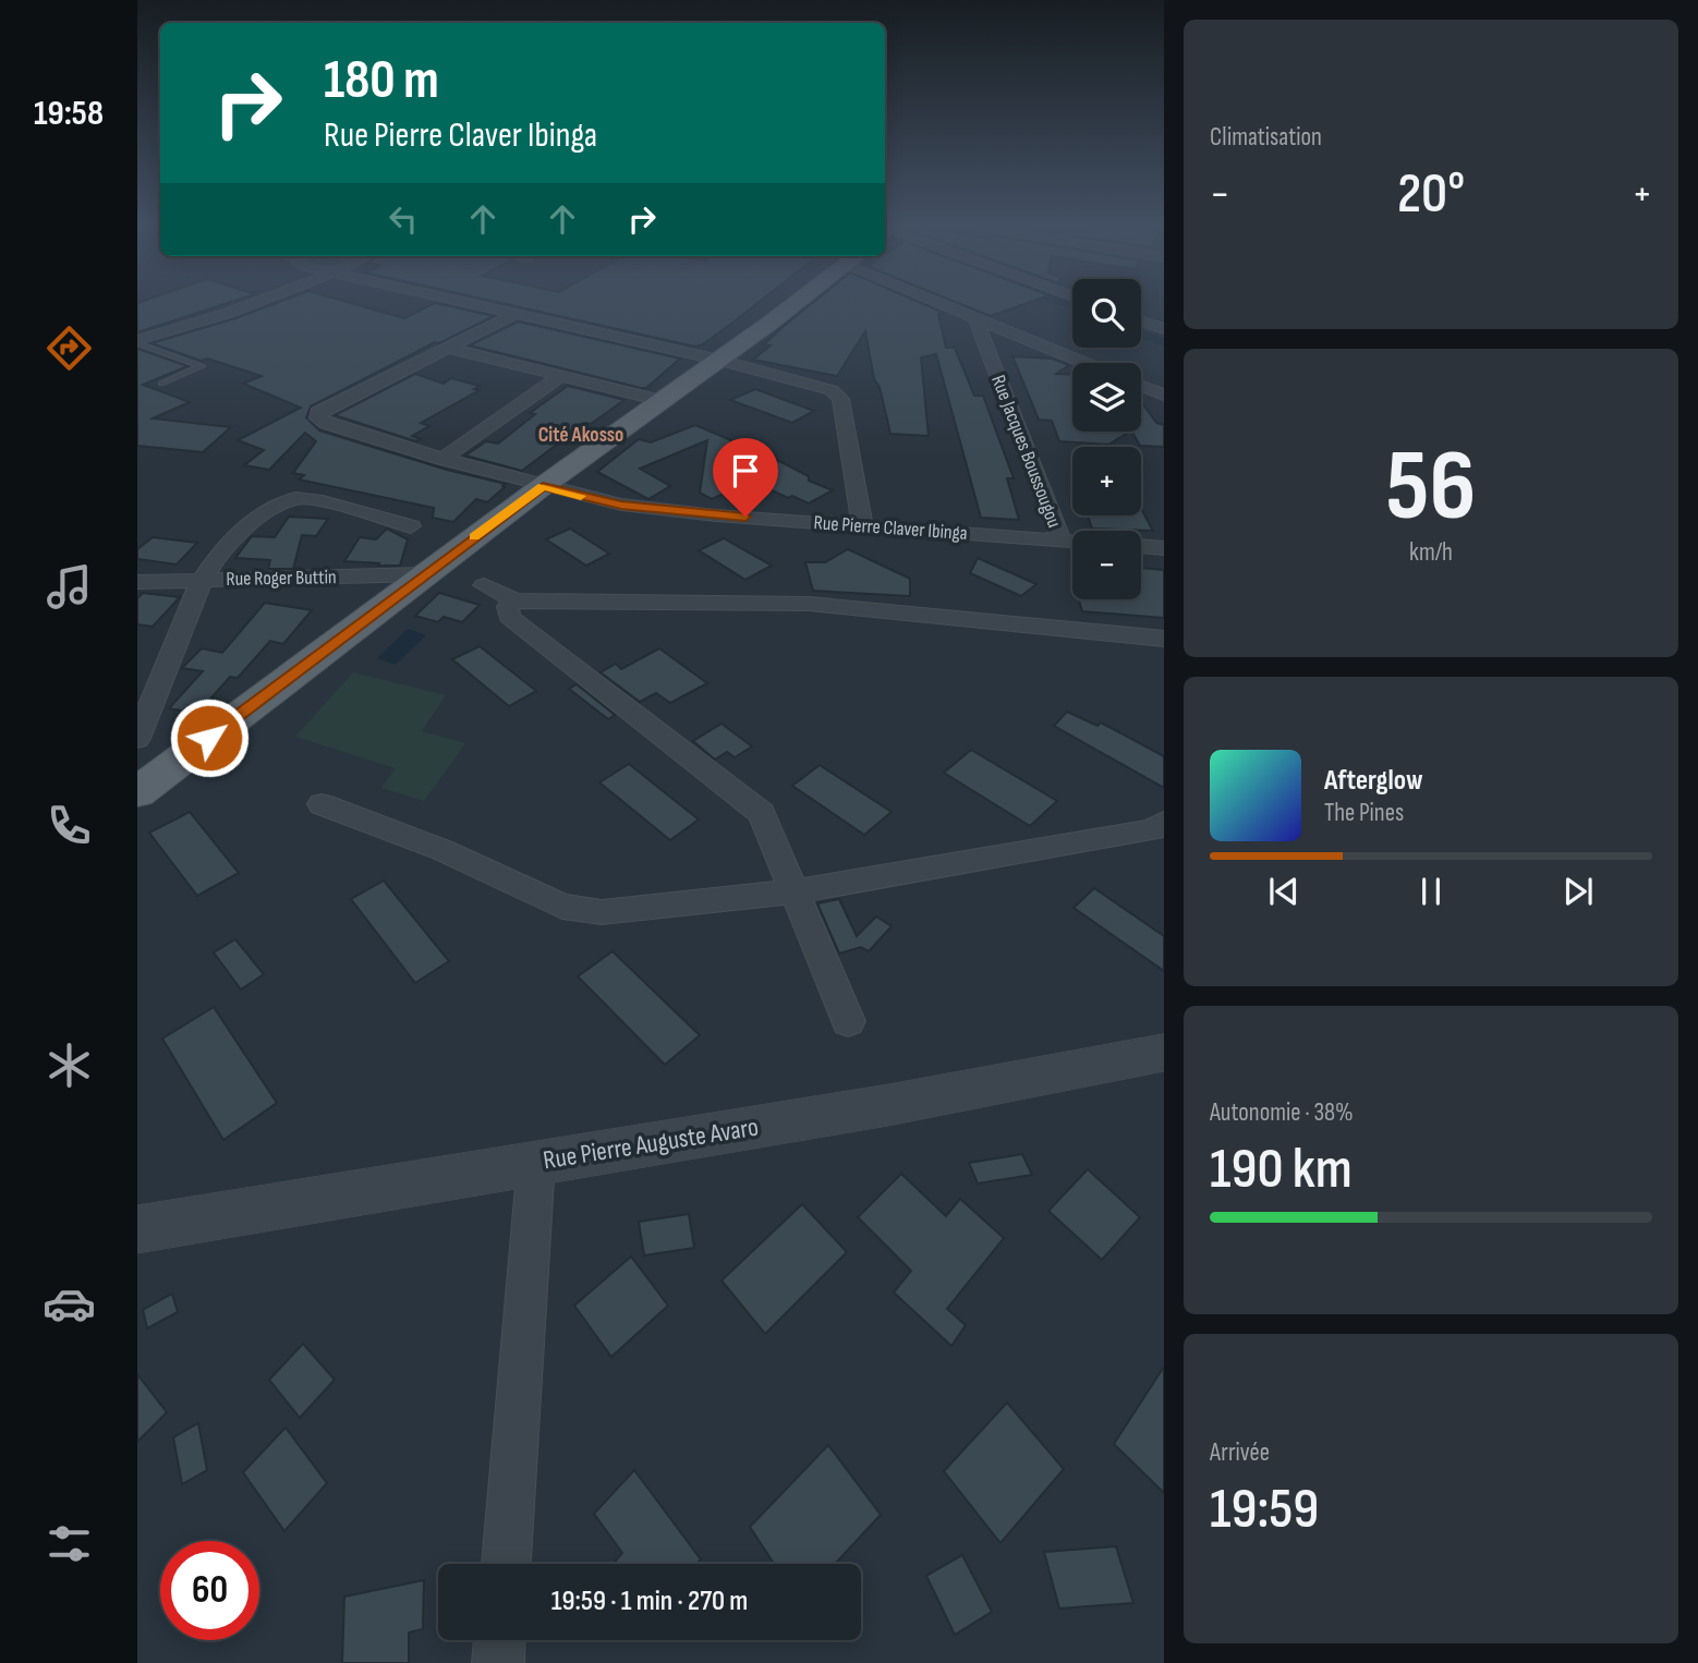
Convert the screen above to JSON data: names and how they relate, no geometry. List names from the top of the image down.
{
  "streets": {
    "street": [
      "Rue Jacques Boussougou",
      "Rue Pierre Claver Ibinga",
      "Rue Roger Buttin",
      "Rue Pierre Auguste Avaro"
    ]
  },
  "crossings": [
    ["Rue Jacques Boussougou", "Rue Pierre Claver Ibinga"]
  ],
  "districts": ["Cité Akosso"],
  "page": {
    "tabs": "19:58",
    "tile": [
      "Climatisation",
      ["56", "km/h"],
      ["Autonomie · 38%", "190 km"],
      ["Arrivée", "19:59"]
    ],
    "turn": ["180 m", "Rue Pierre Claver Ibinga"],
    "heat": ["−", "20°", "+"],
    "map_buttons": ["+", "−"],
    "song": ["Afterglow", "The Pines"],
    "limit": "60",
    "trip": "19:59 · 1 min · 270 m"
  }
}
